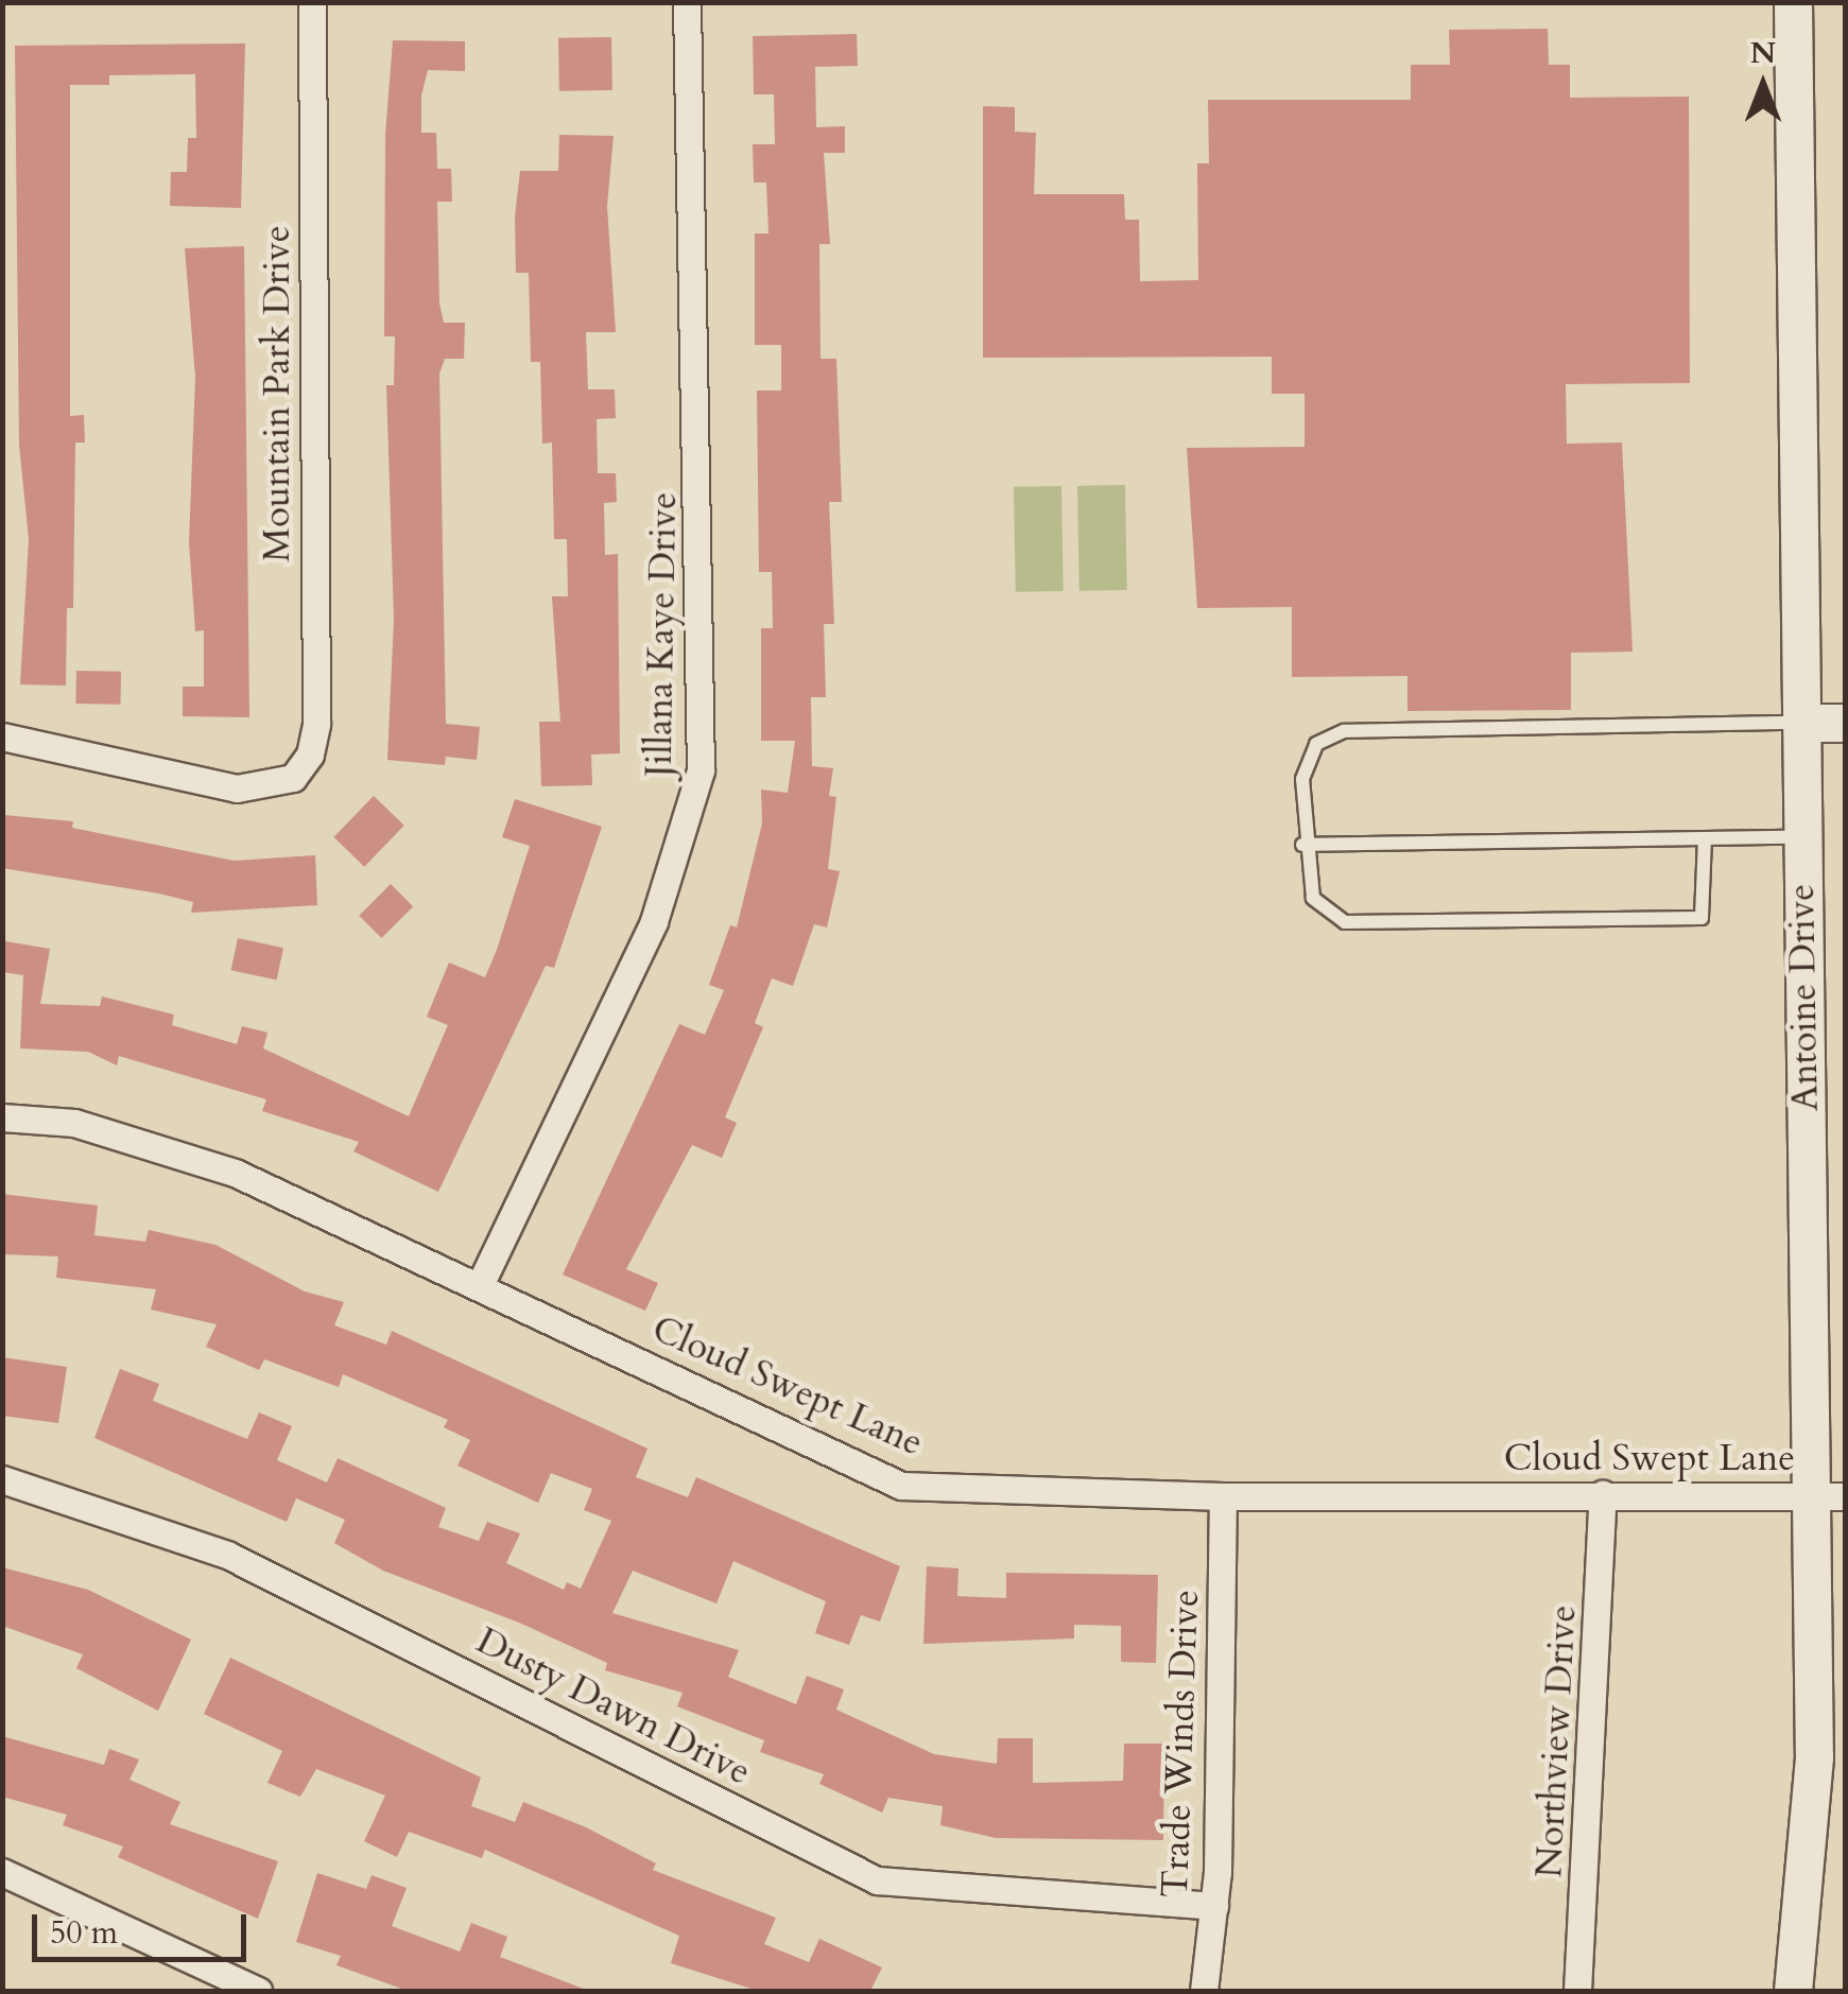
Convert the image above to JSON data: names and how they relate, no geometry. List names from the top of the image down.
{
  "streets": {
    "main road": ["Antoine Drive"],
    "street": [
      "Mountain Park Drive",
      "Jillana Kaye Drive",
      "Cloud Swept Lane",
      "Dusty Dawn Drive",
      "Northview Drive",
      "Trade Winds Drive"
    ]
  },
  "crossings": [
    ["Jillana Kaye Drive", "Cloud Swept Lane"],
    ["Antoine Drive", "Cloud Swept Lane"],
    ["Cloud Swept Lane", "Northview Drive"],
    ["Cloud Swept Lane", "Trade Winds Drive"],
    ["Dusty Dawn Drive", "Trade Winds Drive"]
  ],
  "scale_bar": "50 m",
  "north": "top"
}
